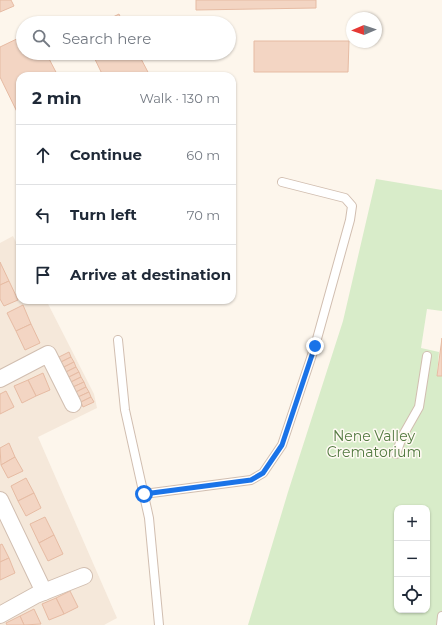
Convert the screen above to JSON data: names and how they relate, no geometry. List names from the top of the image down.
{
  "parks": ["Nene Valley Crematorium"],
  "north": "left",
  "page": {
    "search": "Search here",
    "heading": ["2 min", "Walk · 130 m"],
    "list": [
      ["Continue", "60 m"],
      ["Turn left", "70 m"],
      "Arrive at destination"
    ],
    "map_buttons": ["+", "−"]
  }
}
